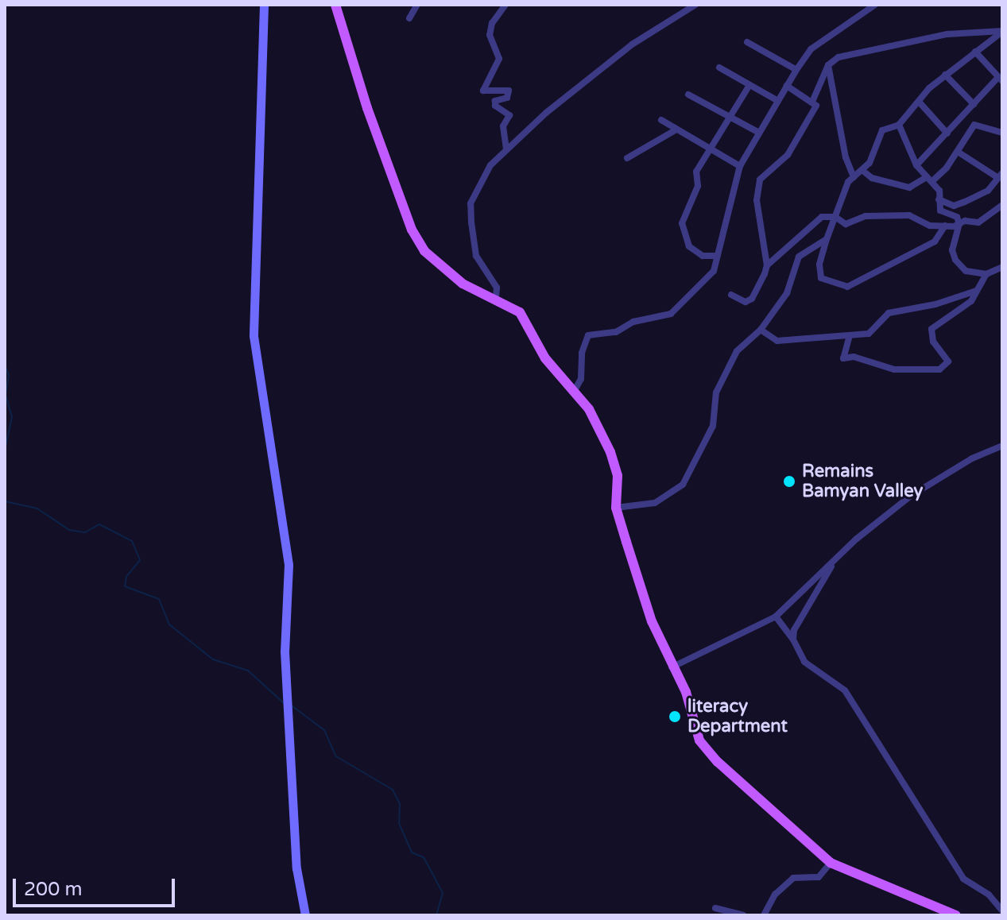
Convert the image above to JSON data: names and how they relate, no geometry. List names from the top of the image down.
{
  "places": ["Remains Bamyan Valley", "literacy Department"],
  "scale_bar": "200 m"
}
